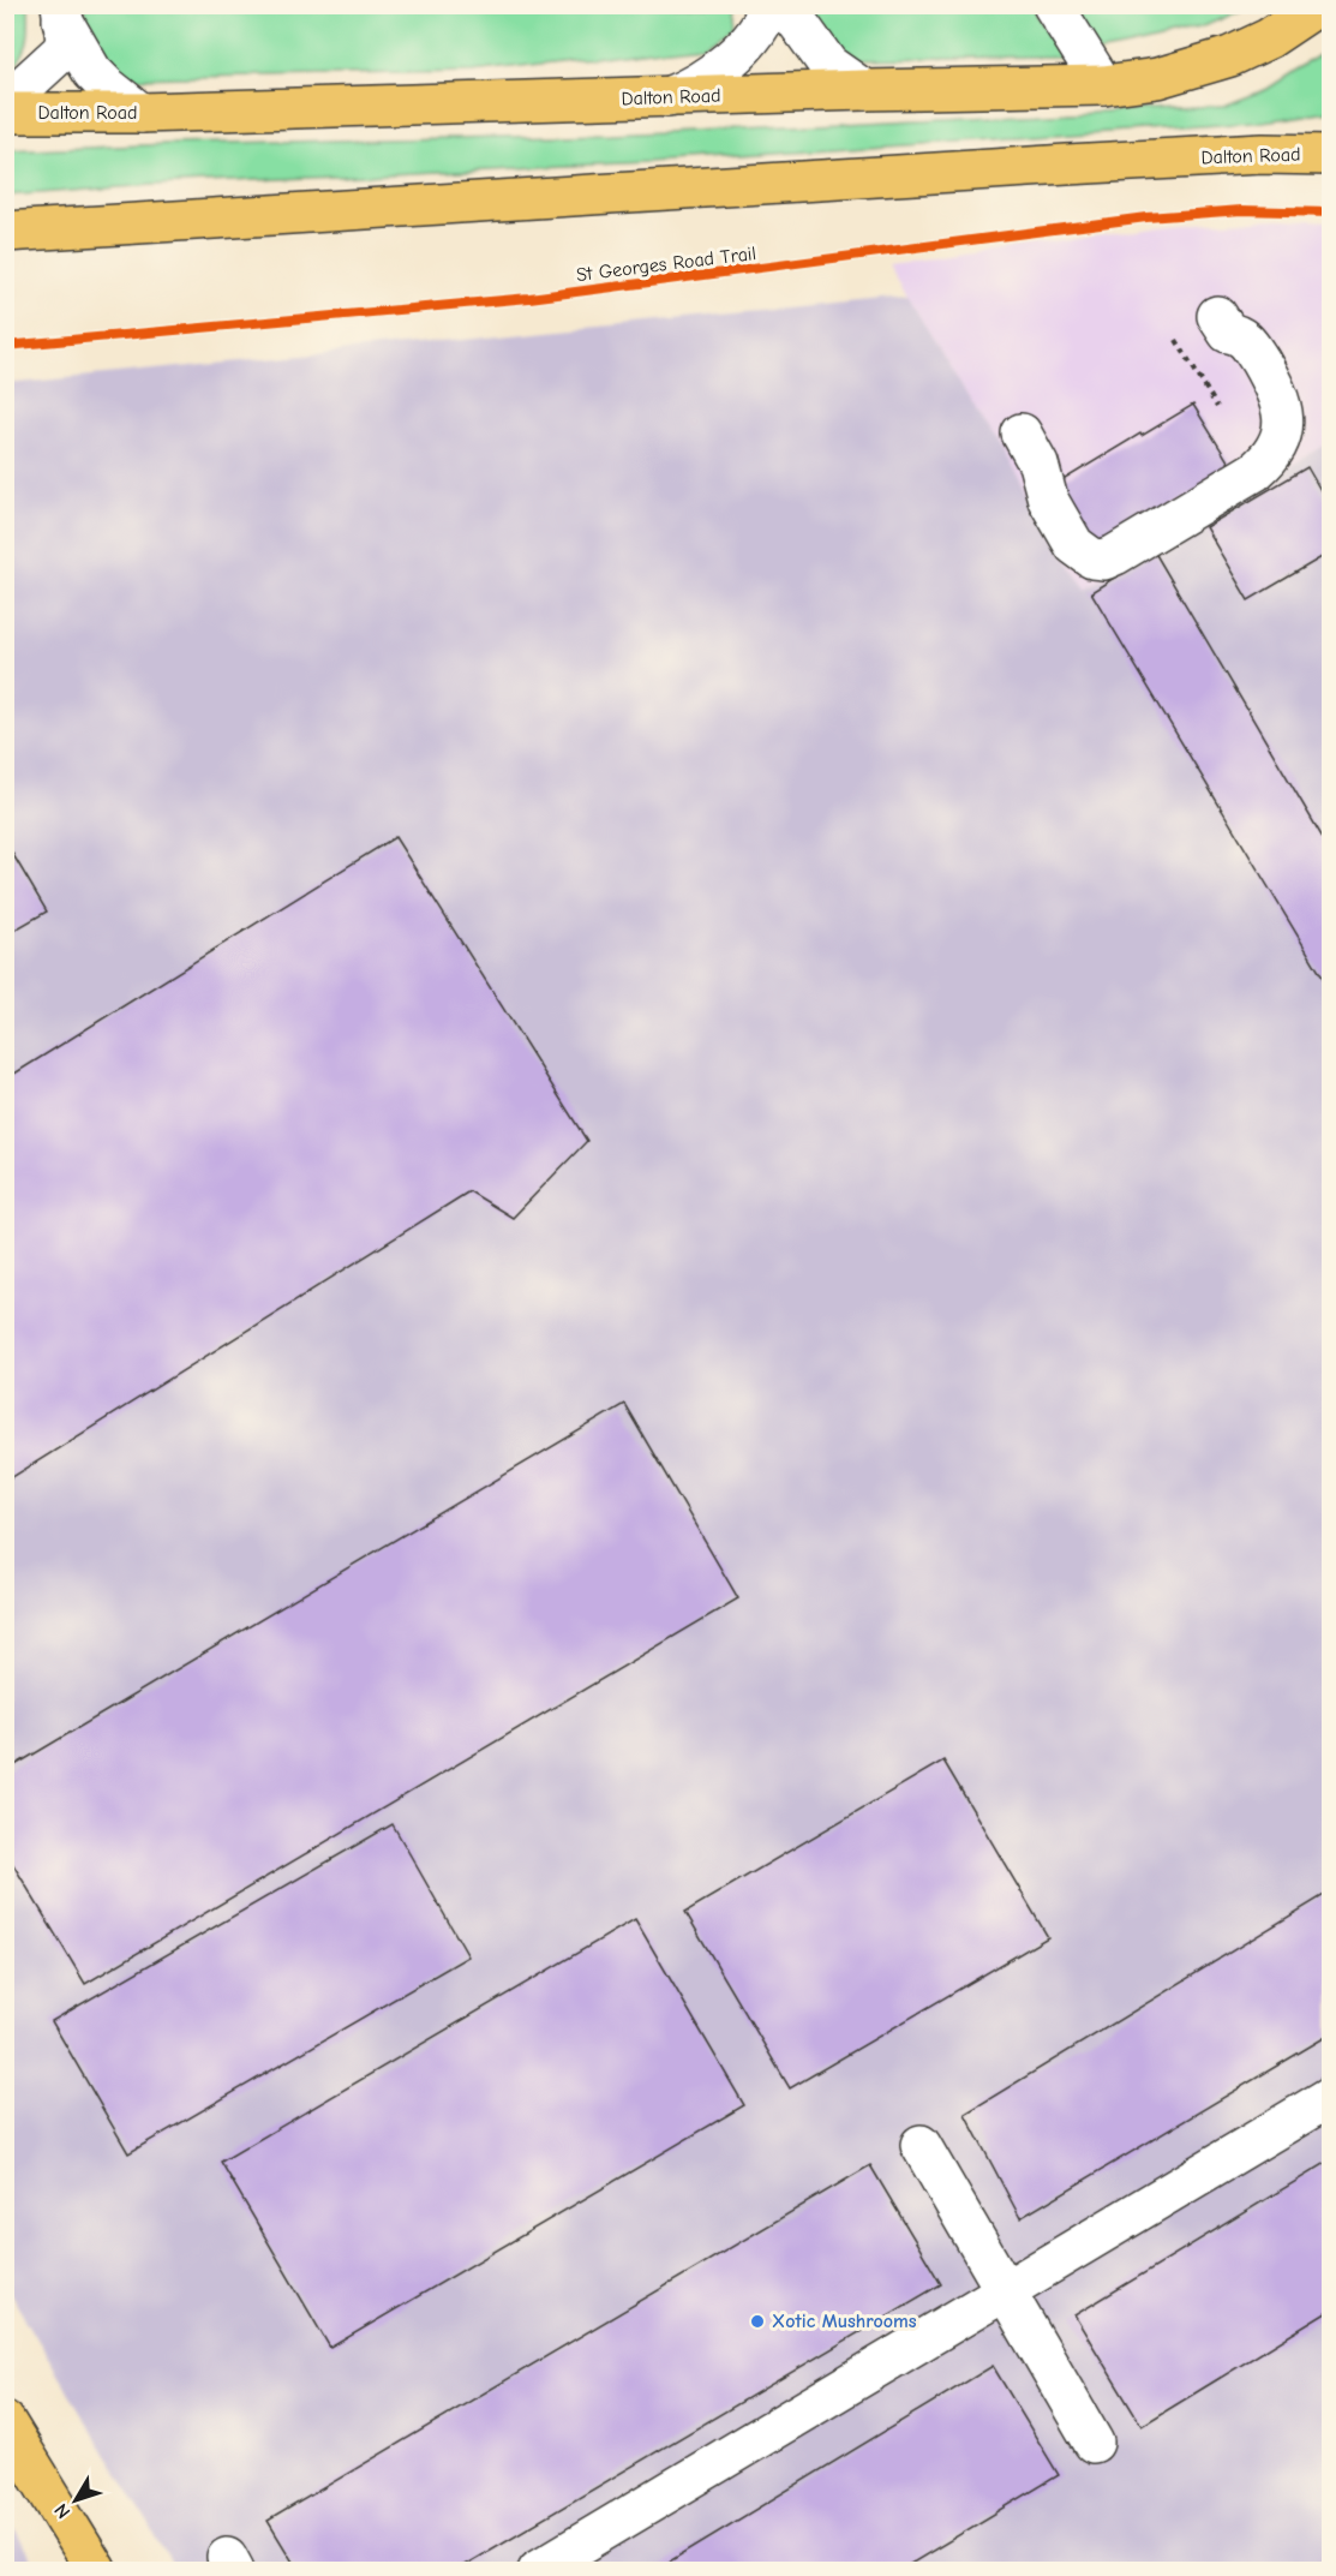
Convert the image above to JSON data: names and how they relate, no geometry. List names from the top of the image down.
{
  "streets": {
    "main road": ["Dalton Road"],
    "cycle path": ["St Georges Road Trail"]
  },
  "places": ["Xotic Mushrooms"],
  "north": "bottom left"
}
